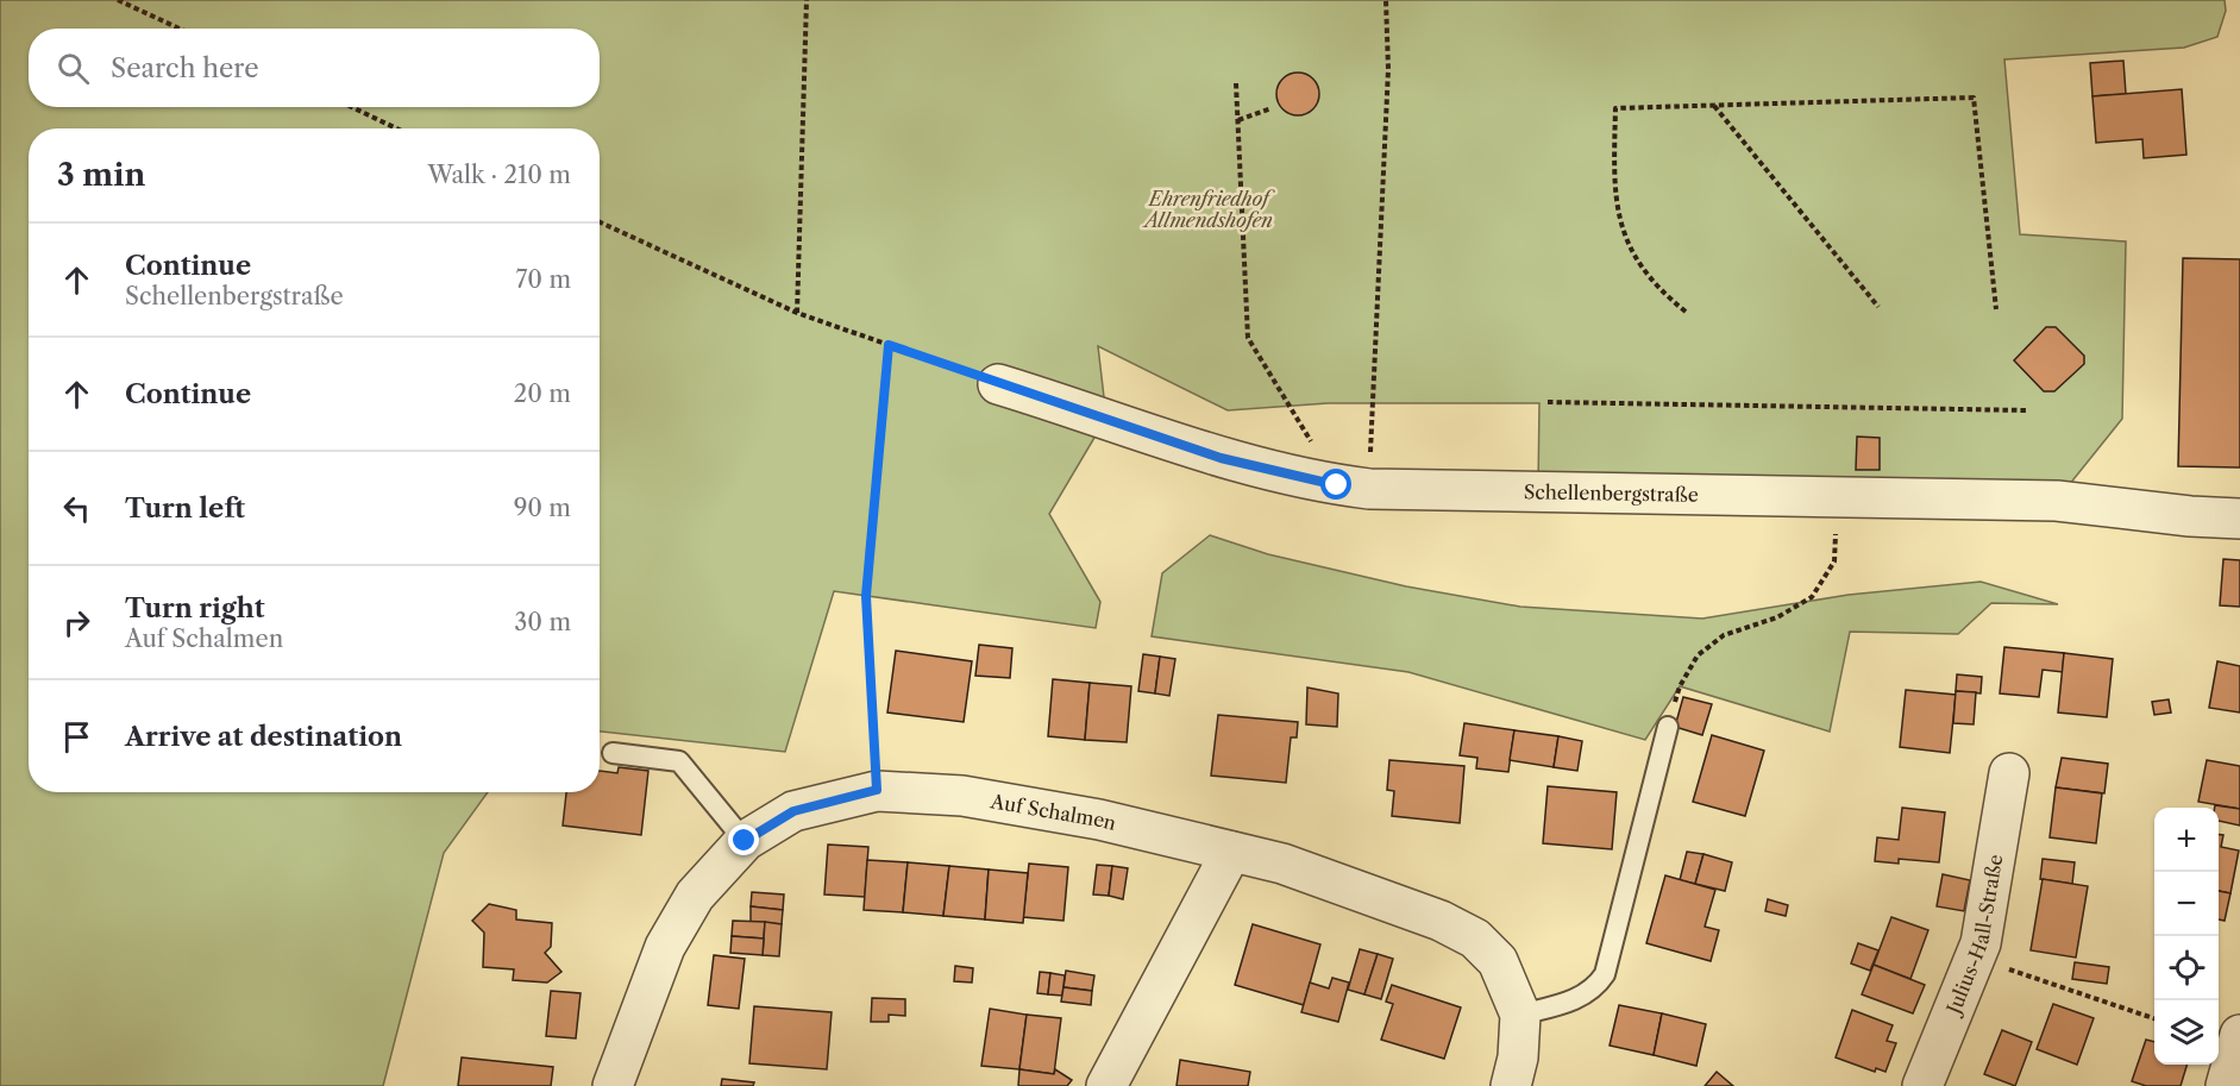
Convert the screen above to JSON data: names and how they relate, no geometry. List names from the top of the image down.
{
  "streets": {
    "street": ["Schellenbergstraße", "Auf Schalmen", "Julius-Hall-Straße"]
  },
  "parks": ["Ehrenfriedhof Allmendshofen"],
  "page": {
    "search": "Search here",
    "heading": ["3 min", "Walk · 210 m"],
    "list": [
      ["Continue", "Schellenbergstraße", "70 m"],
      ["Continue", "20 m"],
      ["Turn left", "90 m"],
      ["Turn right", "Auf Schalmen", "30 m"],
      "Arrive at destination"
    ],
    "map_buttons": ["+", "−"]
  }
}
